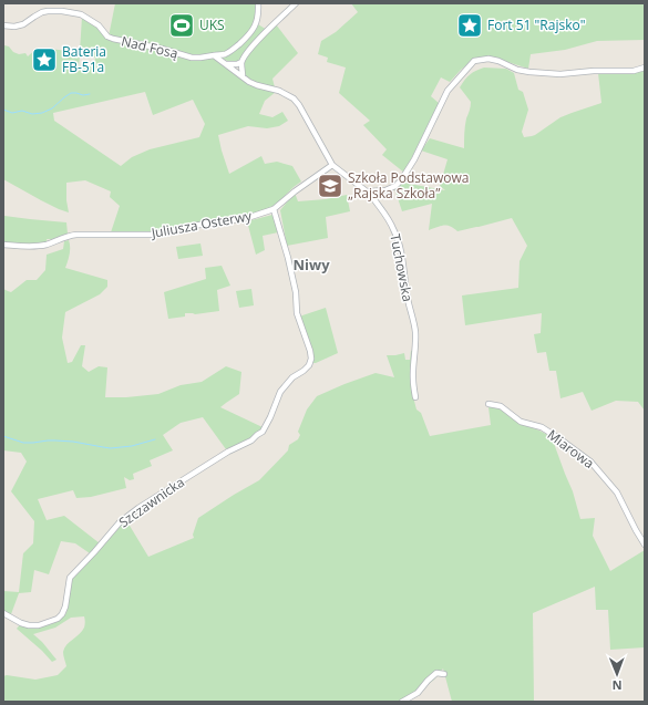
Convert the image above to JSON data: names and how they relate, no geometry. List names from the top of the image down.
{
  "streets": {
    "street": [
      "Nad Fosą",
      "Juliusza Osterwy",
      "Tuchowska",
      "Miarowa",
      "Szczawnicka"
    ]
  },
  "crossings": [
    ["Juliusza Osterwy", "Tuchowska"],
    ["Juliusza Osterwy", "Szczawnicka"]
  ],
  "districts": ["Niwy"],
  "places": {
    "sports": ["UKS"],
    "place": ["Fort 51 \"Rajsko\"", "Bateria FB-51a"],
    "school or university": ["Szkoła Podstawowa „Rajska Szkoła”"]
  },
  "north": "bottom"
}
